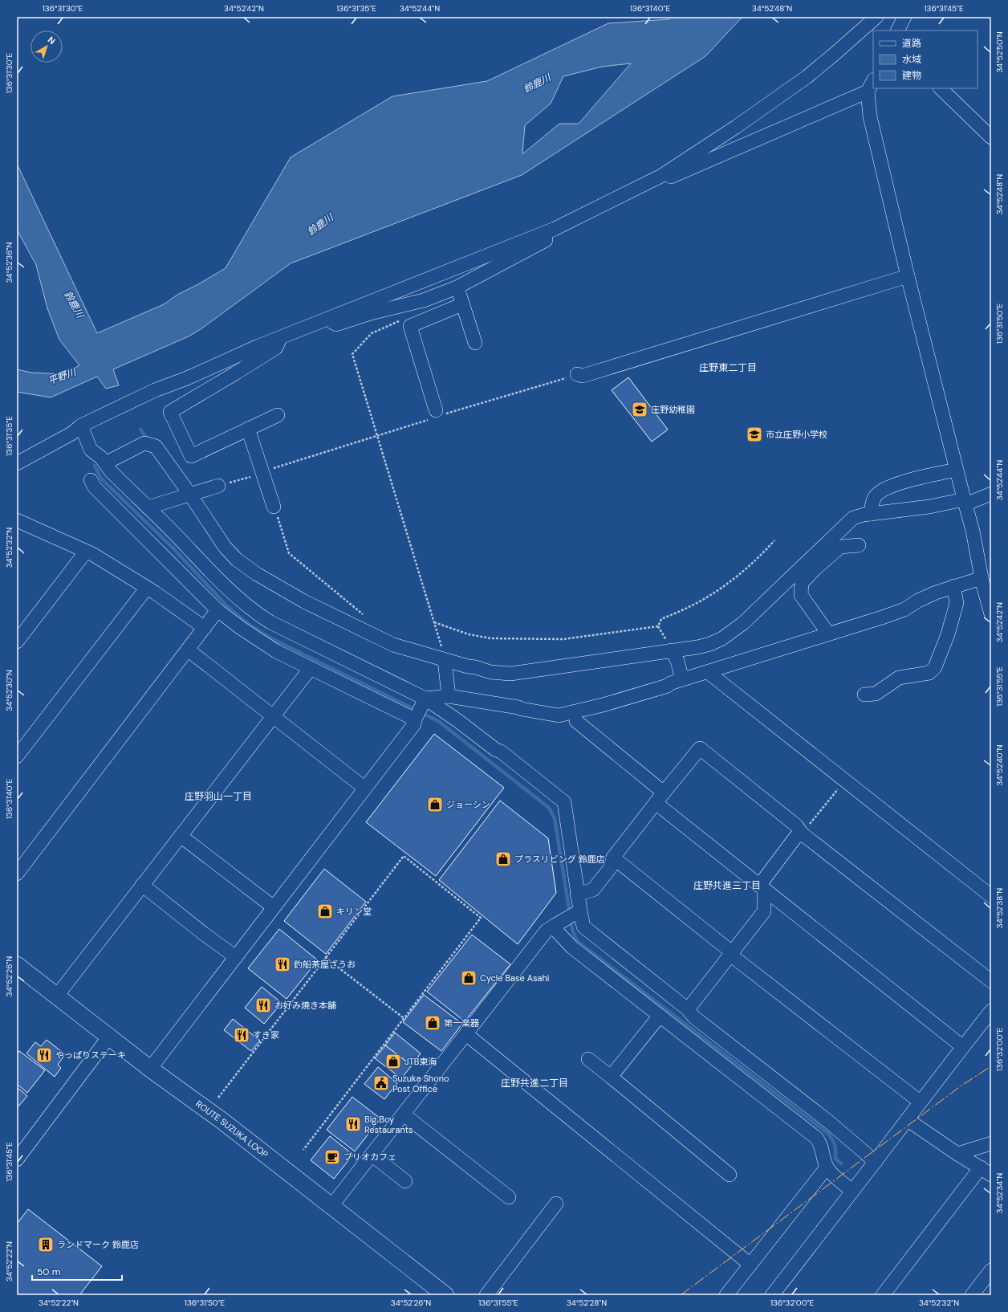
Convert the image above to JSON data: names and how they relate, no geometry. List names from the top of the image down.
{
  "streets": {
    "main road": ["ROUTE SUZUKA LOOP"]
  },
  "districts": [
    "庄野東二丁目",
    "庄野羽山一丁目",
    "庄野共進三丁目",
    "庄野共進二丁目"
  ],
  "water": ["鈴鹿川", "平野川"],
  "places": {
    "school or university": ["庄野幼稚園", "市立庄野小学校"],
    "shop": [
      "ジョーシン",
      "プラスリビング 鈴鹿店",
      "キリン堂",
      "Cycle Base Asahi",
      "第一楽器",
      "JTB東海"
    ],
    "restaurant": [
      "釣船茶屋ざうお",
      "お好み焼き本舗",
      "すき家",
      "やっぱりステーキ",
      "Big Boy Restaurants"
    ],
    "public building": ["Suzuka Shono Post Office"],
    "cafe": ["ブリオカフェ"],
    "building": ["ランドマーク 鈴鹿店"]
  },
  "legend": ["道路", "水域", "建物"],
  "scale_bar": "50 m",
  "north": "top right",
  "coordinates": [
    "136°31'30\"E",
    "34°52'42\"N",
    "136°31'35\"E",
    "34°52'44\"N",
    "136°31'40\"E",
    "34°52'48\"N",
    "136°31'45\"E",
    "34°52'50\"N",
    "34°52'36\"N",
    "136°31'50\"E",
    "34°52'32\"N",
    "136°31'55\"E",
    "34°52'30\"N",
    "34°52'40\"N",
    "34°52'38\"N",
    "34°52'26\"N",
    "136°32'00\"E",
    "34°52'34\"N",
    "34°52'22\"N",
    "34°52'28\"N"
  ]
}
